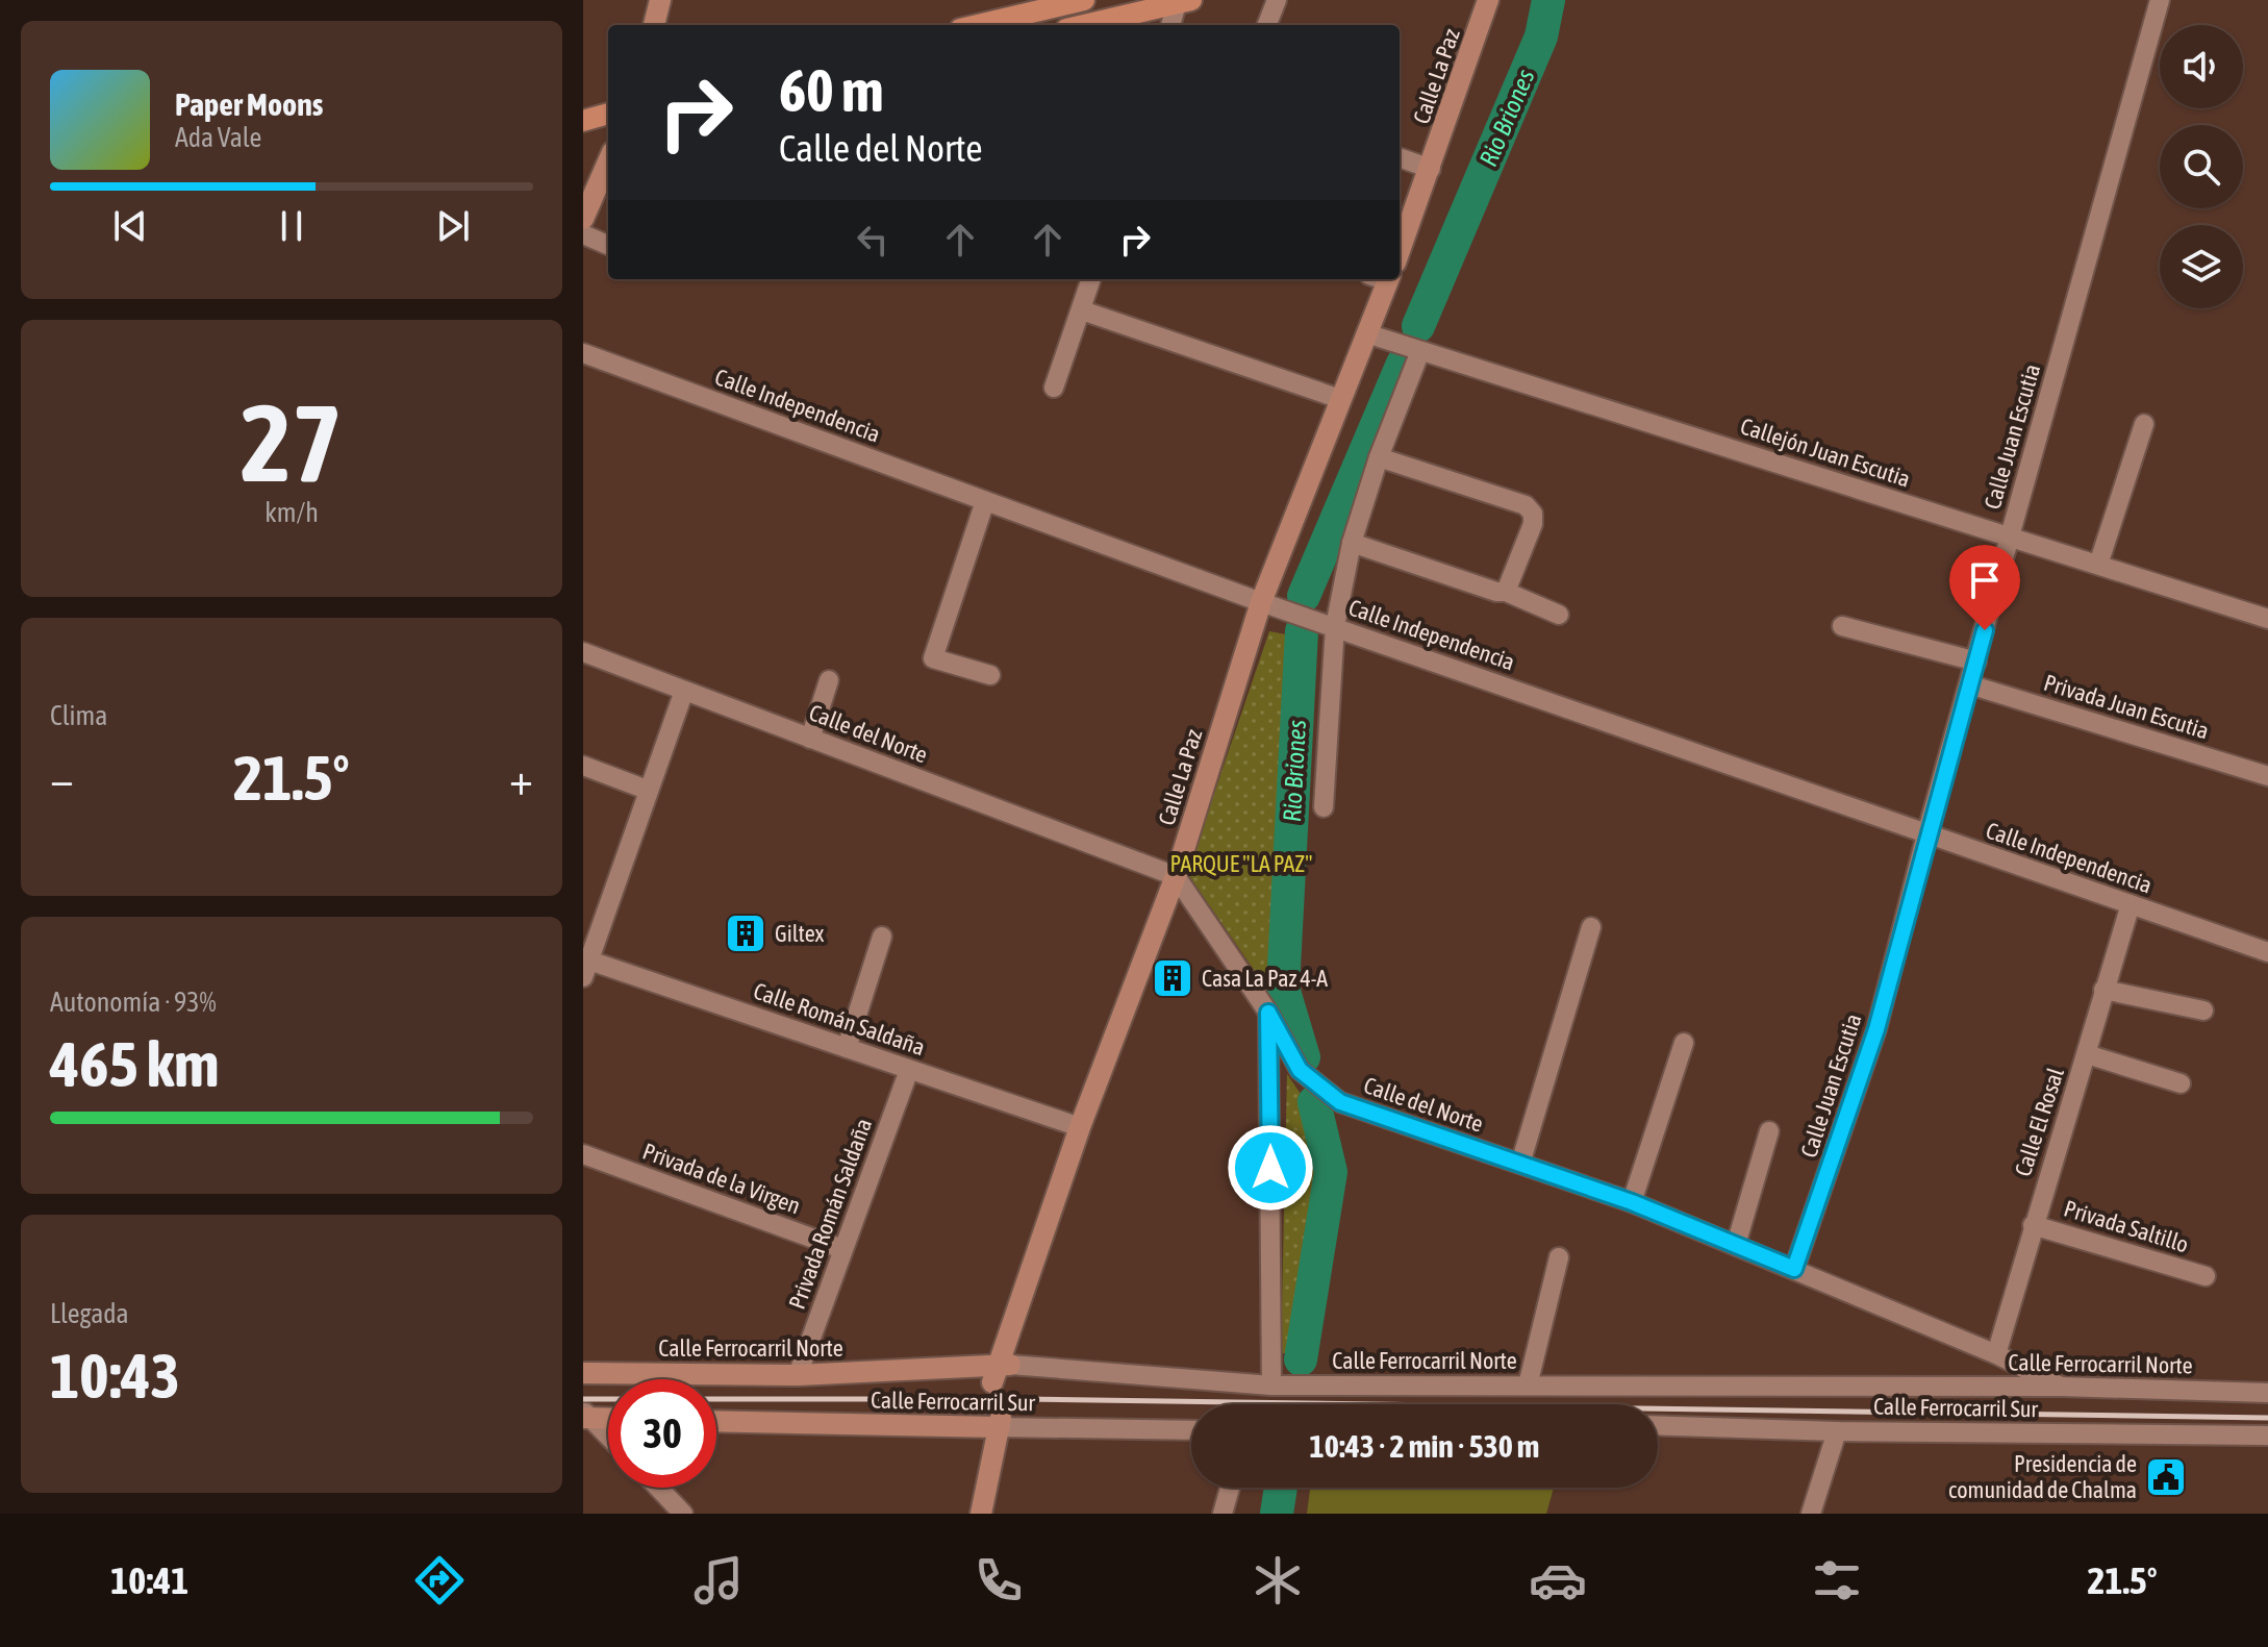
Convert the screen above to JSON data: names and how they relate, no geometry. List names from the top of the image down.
{
  "streets": {
    "main road": ["Calle La Paz", "Calle Ferrocarril Norte", "Calle Ferrocarril Sur"],
    "street": [
      "Calle Independencia",
      "Calle Juan Escutia",
      "Callejón Juan Escutia",
      "Privada Juan Escutia",
      "Calle del Norte",
      "Calle Román Saldaña",
      "Calle El Rosal",
      "Privada de la Virgen",
      "Privada Román Saldaña",
      "Privada Saltillo"
    ]
  },
  "crossings": [
    ["Calle La Paz", "Calle Independencia"],
    ["Calle La Paz", "Callejón Juan Escutia"],
    ["Calle La Paz", "Calle del Norte"],
    ["Calle La Paz", "Calle Román Saldaña"],
    ["Calle La Paz", "Calle Ferrocarril Norte"],
    ["Calle Independencia", "Calle Juan Escutia"],
    ["Calle Independencia", "Calle El Rosal"],
    ["Calle Juan Escutia", "Callejón Juan Escutia"],
    ["Calle Juan Escutia", "Privada Juan Escutia"],
    ["Calle Juan Escutia", "Calle del Norte"],
    ["Calle del Norte", "Calle El Rosal"],
    ["Calle del Norte", "Calle Ferrocarril Norte"],
    ["Calle Román Saldaña", "Privada Román Saldaña"],
    ["Calle El Rosal", "Privada Saltillo"],
    ["Privada de la Virgen", "Privada Román Saldaña"],
    ["Privada Román Saldaña", "Calle Ferrocarril Norte"]
  ],
  "water": ["Rio Briones"],
  "parks": ["PARQUE \"LA PAZ\""],
  "places": {
    "building": ["Giltex", "Casa La Paz 4-A"],
    "public building": ["Presidencia de comunidad de Chalma"]
  },
  "page": {
    "turn": ["60 m", "Calle del Norte"],
    "song": ["Paper Moons", "Ada Vale"],
    "tile": [
      ["27", "km/h"],
      "Clima",
      ["Autonomía · 93%", "465 km"],
      ["Llegada", "10:43"]
    ],
    "heat": ["−", "21.5°", "+"],
    "limit": "30",
    "trip": "10:43 · 2 min · 530 m",
    "tabs": ["10:41", "21.5°"]
  }
}
